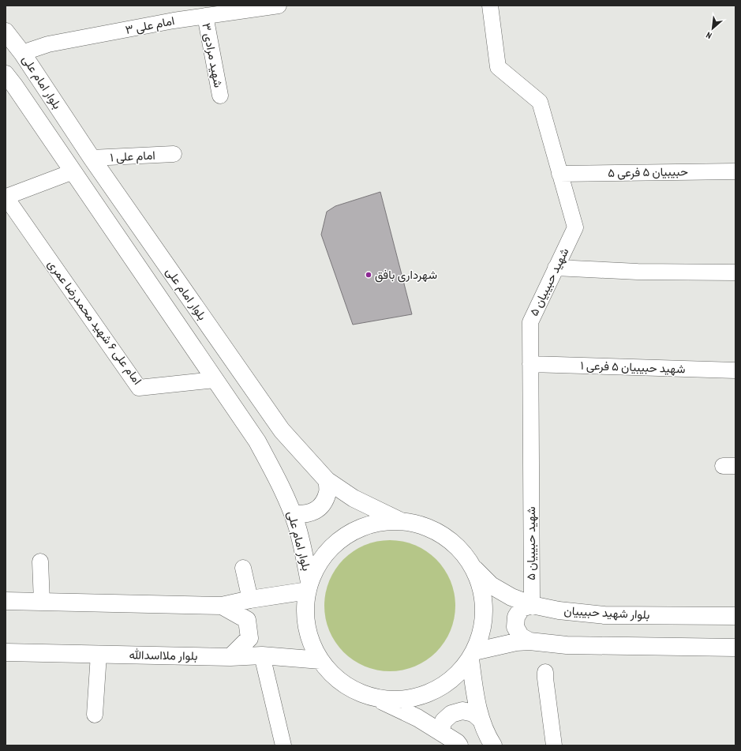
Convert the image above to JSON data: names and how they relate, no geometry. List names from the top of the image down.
{
  "streets": {
    "main road": ["بلوار امام علی", "بلوار شهید حبیبیان", "بلوار ملااسدالله"],
    "street": [
      "امام علی ۳",
      "شهید مرادی ۳",
      "امام علی ۱",
      "حبیبیان ۵ فرعی ۵",
      "شهید حبیبیان ۵",
      "امام علی ۶ شهید محمدرضا عمری",
      "شهید حبیبیان ۵ فرعی ۱"
    ]
  },
  "crossings": [
    ["امام علی ۳", "شهید مرادی ۳"],
    ["امام علی ۳", "بلوار امام علی"],
    ["بلوار امام علی", "امام علی ۱"],
    ["بلوار امام علی", "امام علی ۶ شهید محمدرضا عمری"],
    ["حبیبیان ۵ فرعی ۵", "شهید حبیبیان ۵"],
    ["شهید حبیبیان ۵", "شهید حبیبیان ۵ فرعی ۱"],
    ["شهید حبیبیان ۵", "بلوار شهید حبیبیان"]
  ],
  "places": ["شهرداری بافق"],
  "north": "bottom left"
}
